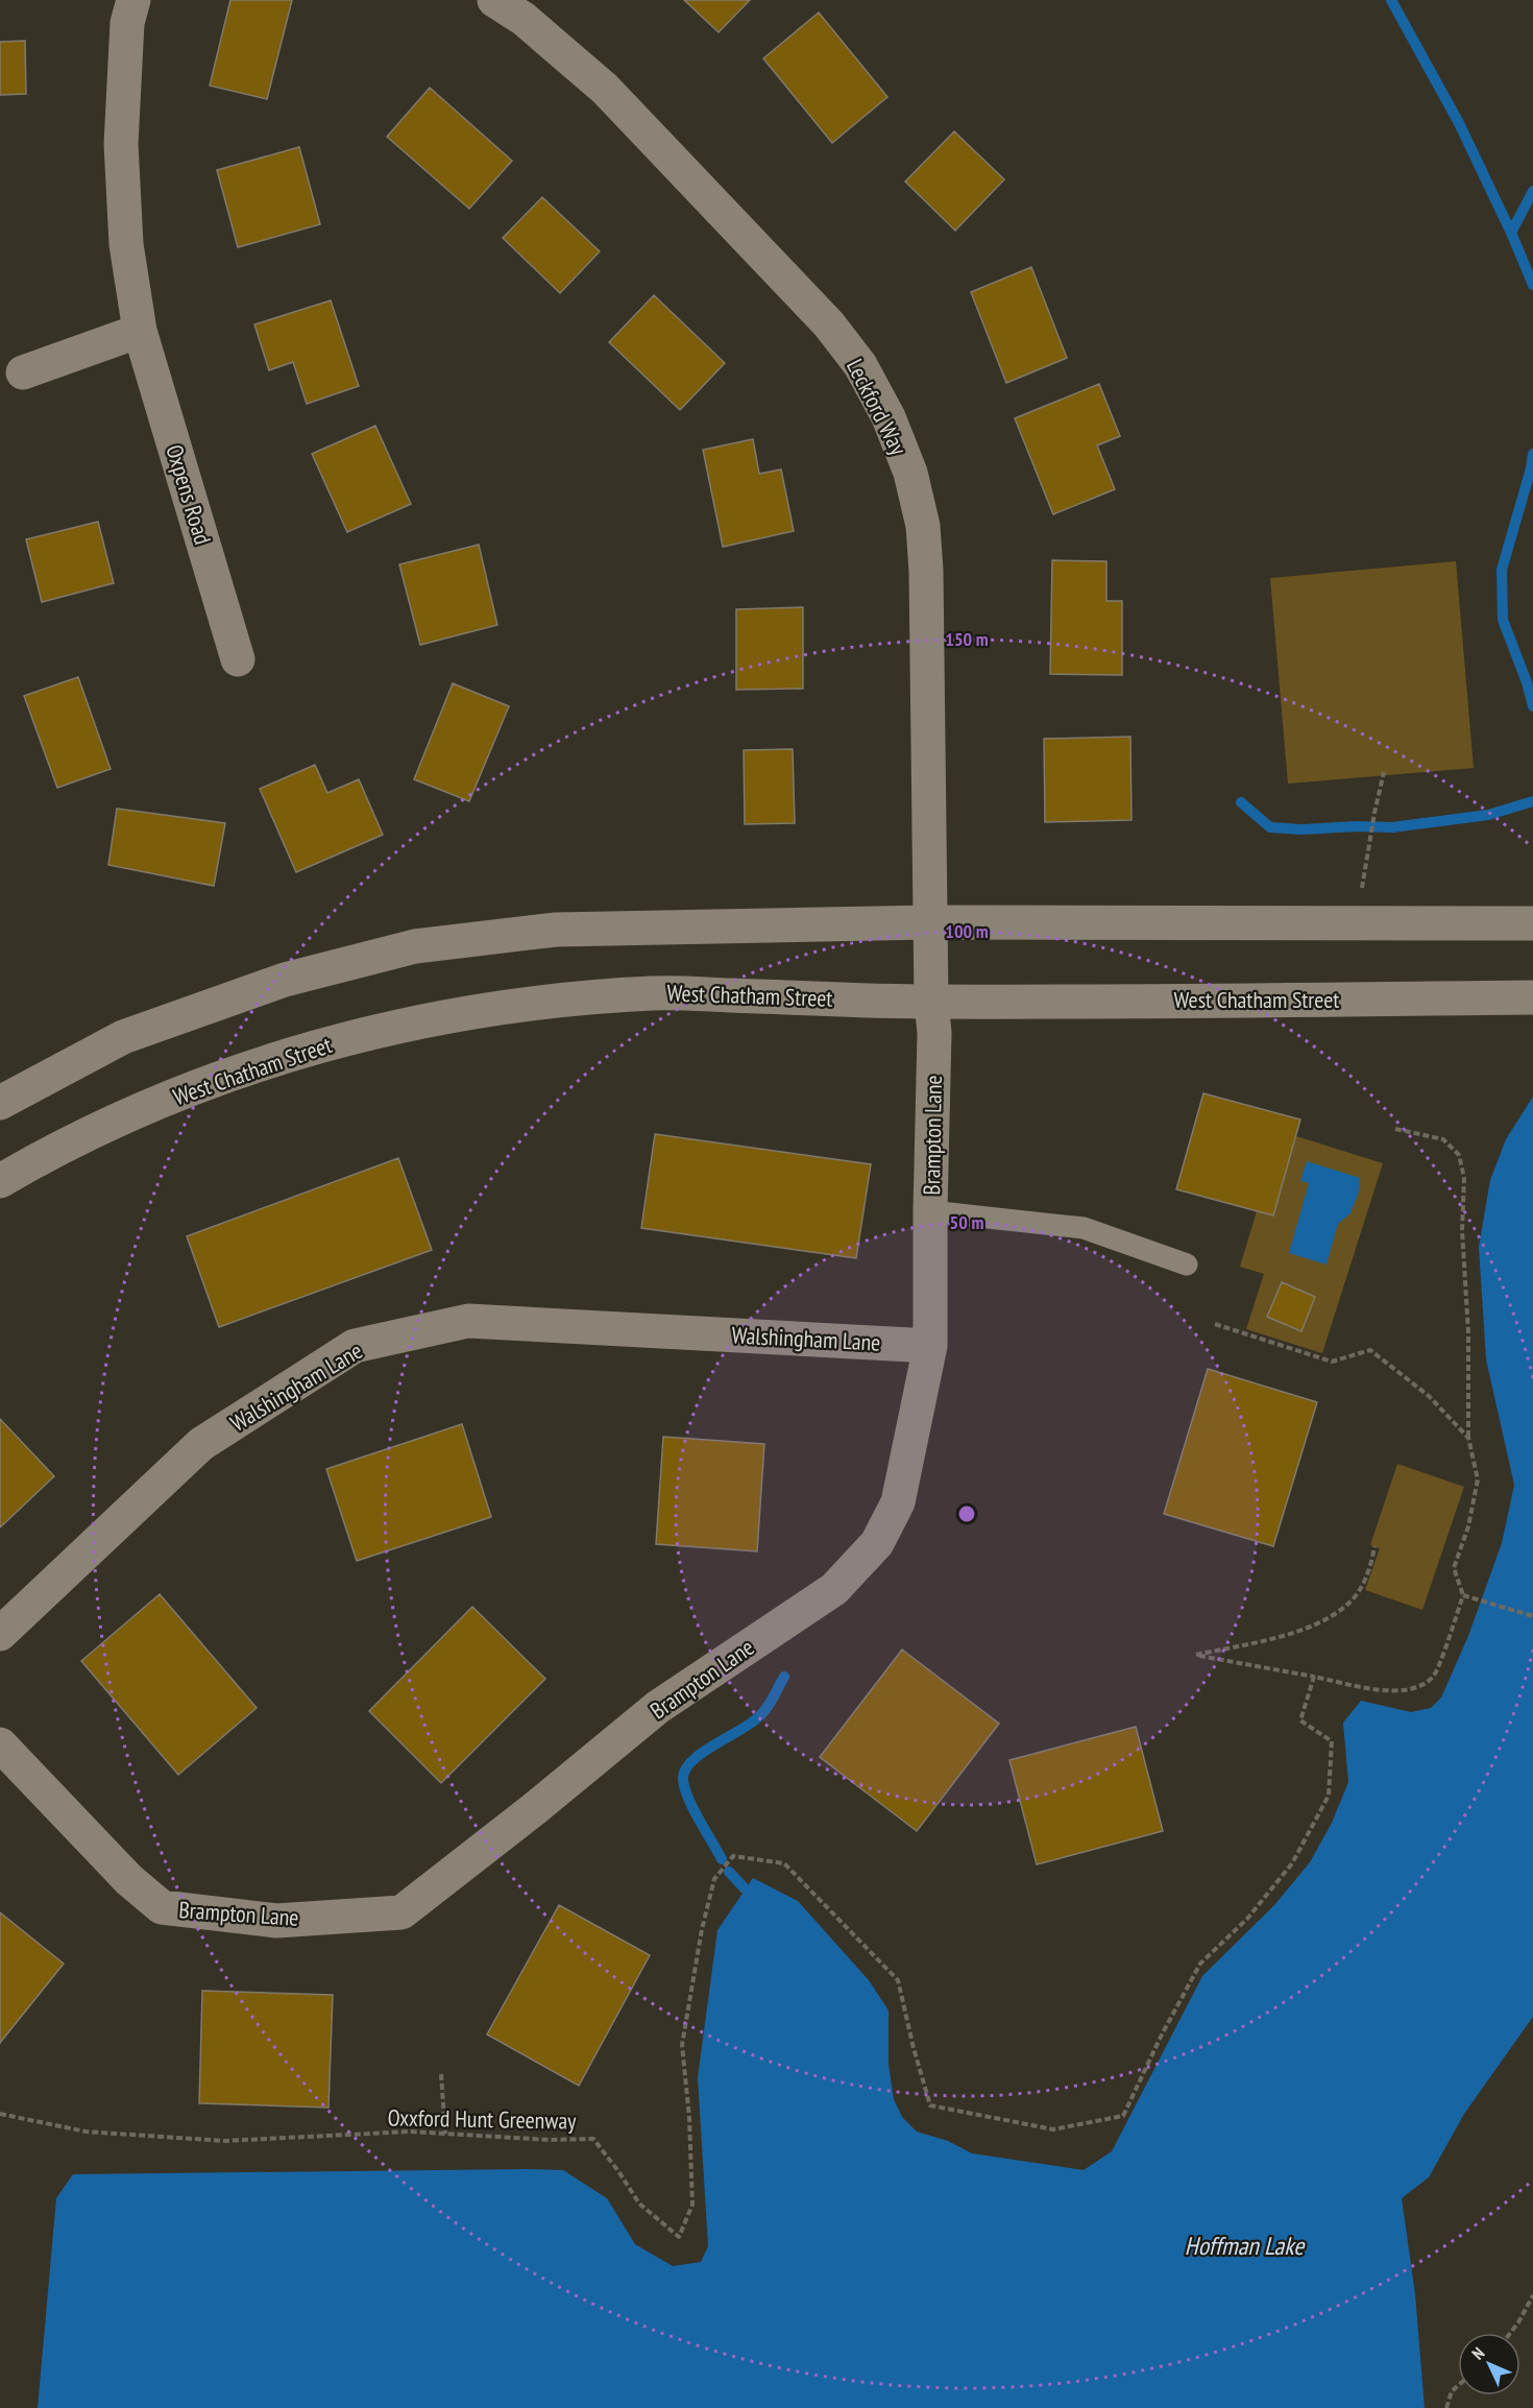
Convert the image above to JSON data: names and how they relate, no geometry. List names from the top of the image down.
{
  "streets": {
    "street": [
      "Leckford Way",
      "Oxpens Road",
      "West Chatham Street",
      "Brampton Lane",
      "Walshingham Lane"
    ],
    "path": ["Oxxford Hunt Greenway"]
  },
  "crossings": [
    ["Leckford Way", "Brampton Lane"],
    ["West Chatham Street", "Brampton Lane"],
    ["Brampton Lane", "Walshingham Lane"]
  ],
  "water": ["Hoffman Lake"],
  "north": "top left",
  "rings": ["150 m", "100 m", "50 m"]
}
